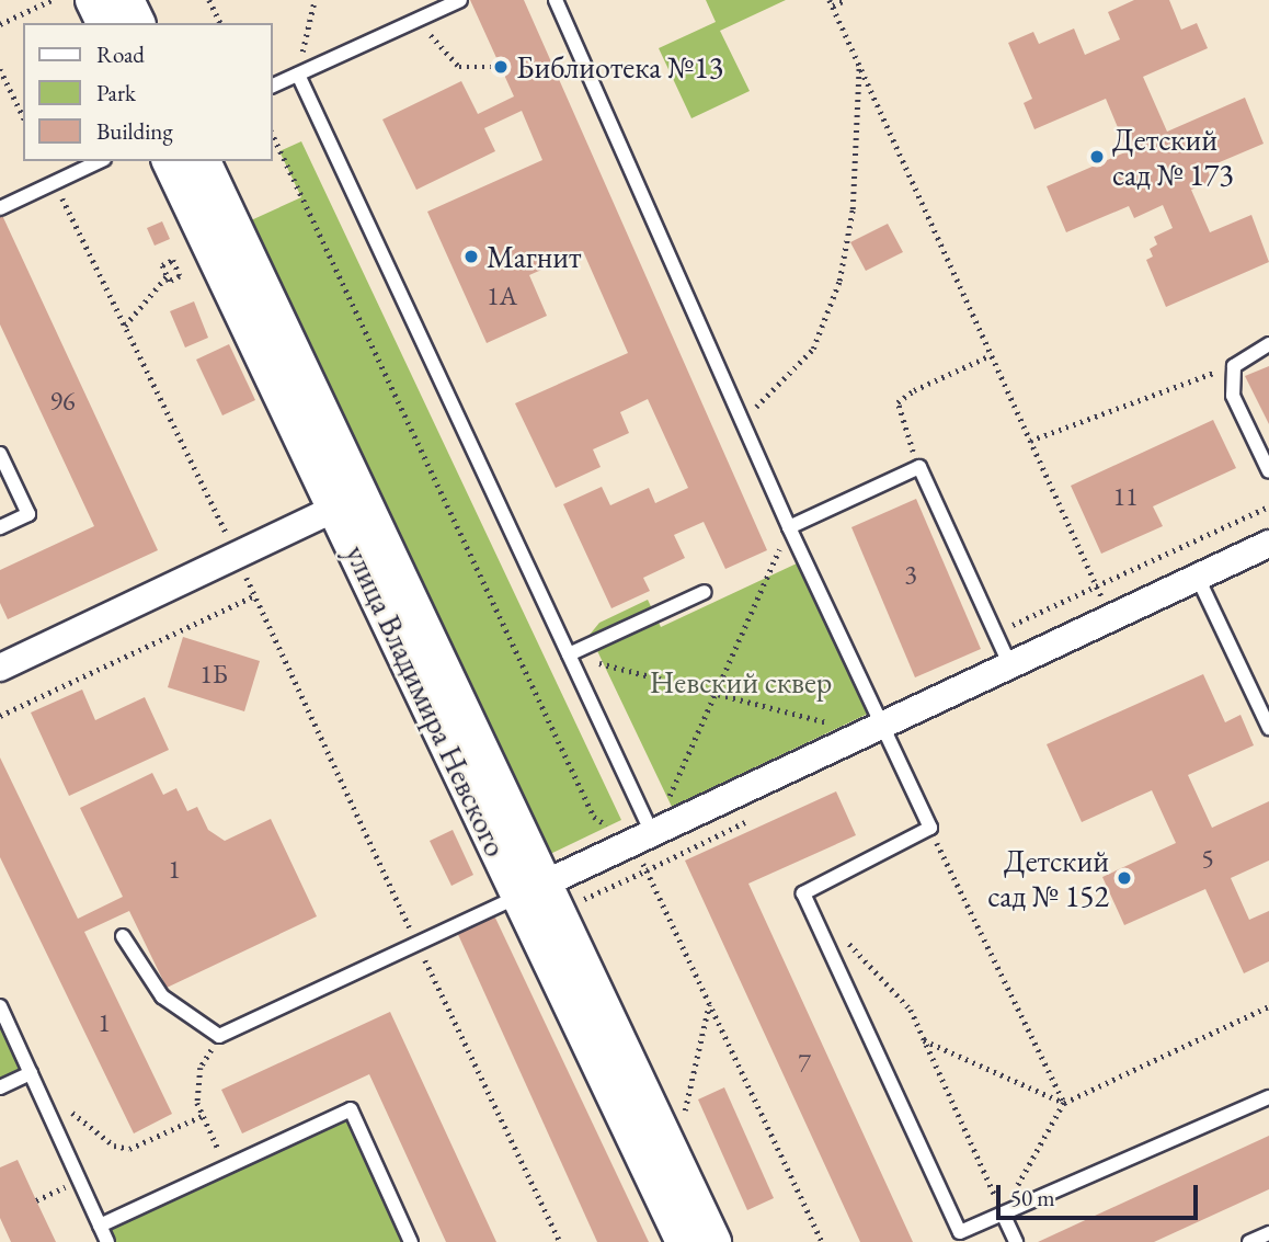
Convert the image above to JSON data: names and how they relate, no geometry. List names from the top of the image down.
{
  "streets": {
    "street": ["улица Владимира Невского"]
  },
  "parks": ["Невский сквер"],
  "places": [
    "Библиотека №13",
    "Детский сад № 173",
    "Магнит",
    "Детский сад № 152"
  ],
  "house_numbers": [
    "1А",
    "96",
    "11",
    "3",
    "1Б",
    "5",
    "1",
    "1",
    "7"
  ],
  "legend": ["Road", "Park", "Building"],
  "scale_bar": "50 m"
}
